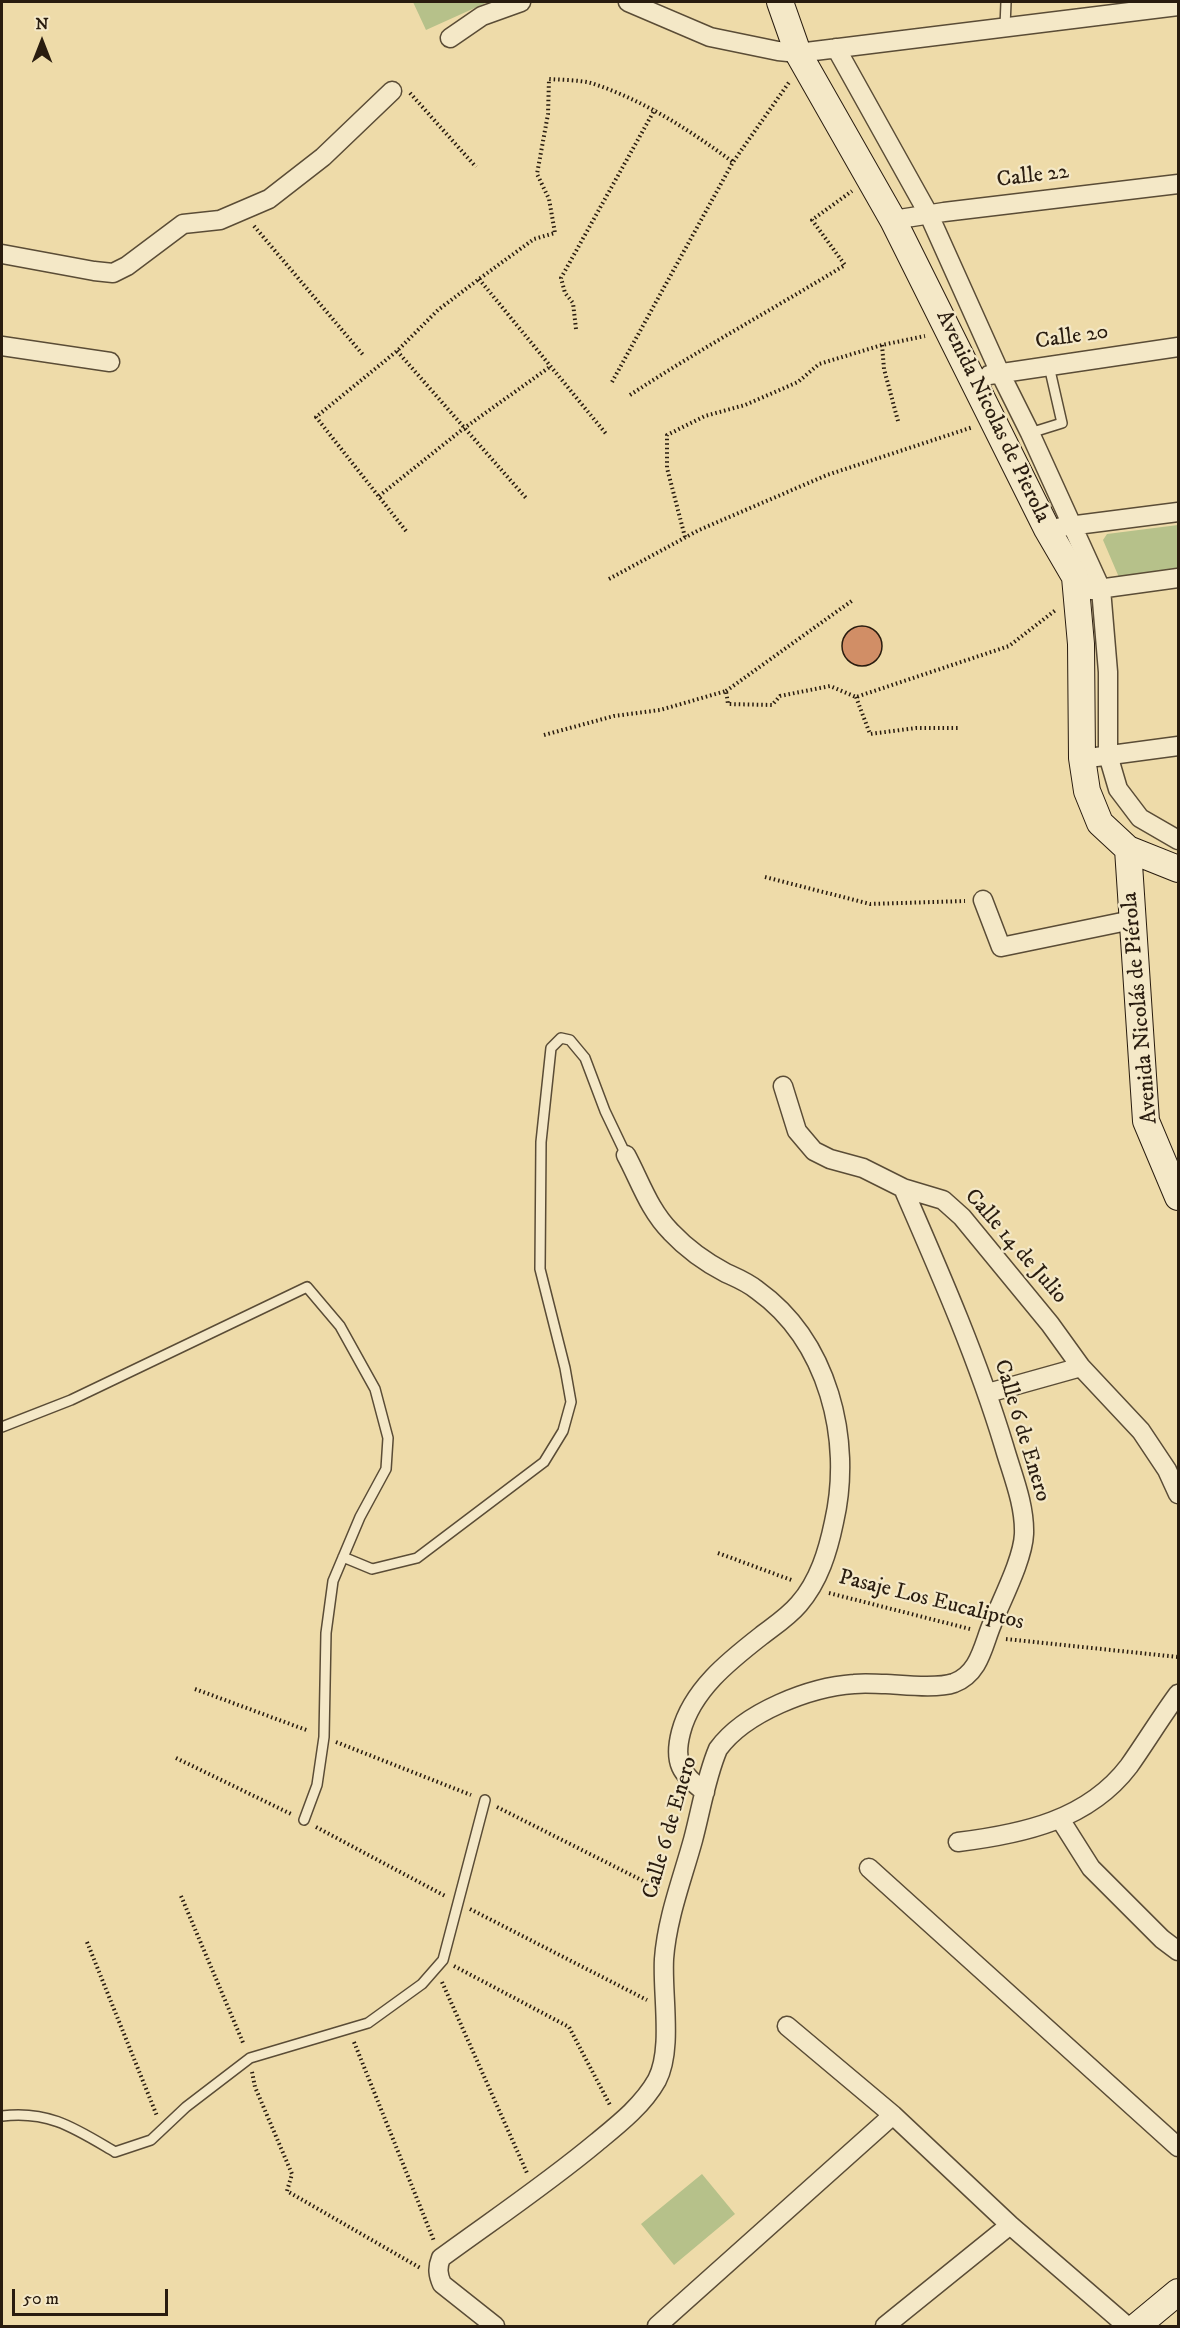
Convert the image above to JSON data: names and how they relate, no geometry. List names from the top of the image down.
{
  "streets": {
    "street": [
      "Calle 22",
      "Calle 20",
      "Avenida Nicolas de Pierola",
      "Avenida Nicolás de Piérola",
      "Calle 14 de Julio",
      "Calle 6 de Enero"
    ],
    "path": ["Pasaje Los Eucaliptos"]
  },
  "crossings": [
    ["Calle 22", "Avenida Nicolas de Pierola"],
    ["Calle 20", "Avenida Nicolas de Pierola"],
    ["Avenida Nicolas de Pierola", "Avenida Nicolás de Piérola"],
    ["Calle 14 de Julio", "Calle 6 de Enero"],
    ["Calle 6 de Enero", "Pasaje Los Eucaliptos"]
  ],
  "scale_bar": "50 m",
  "north": "top"
}
